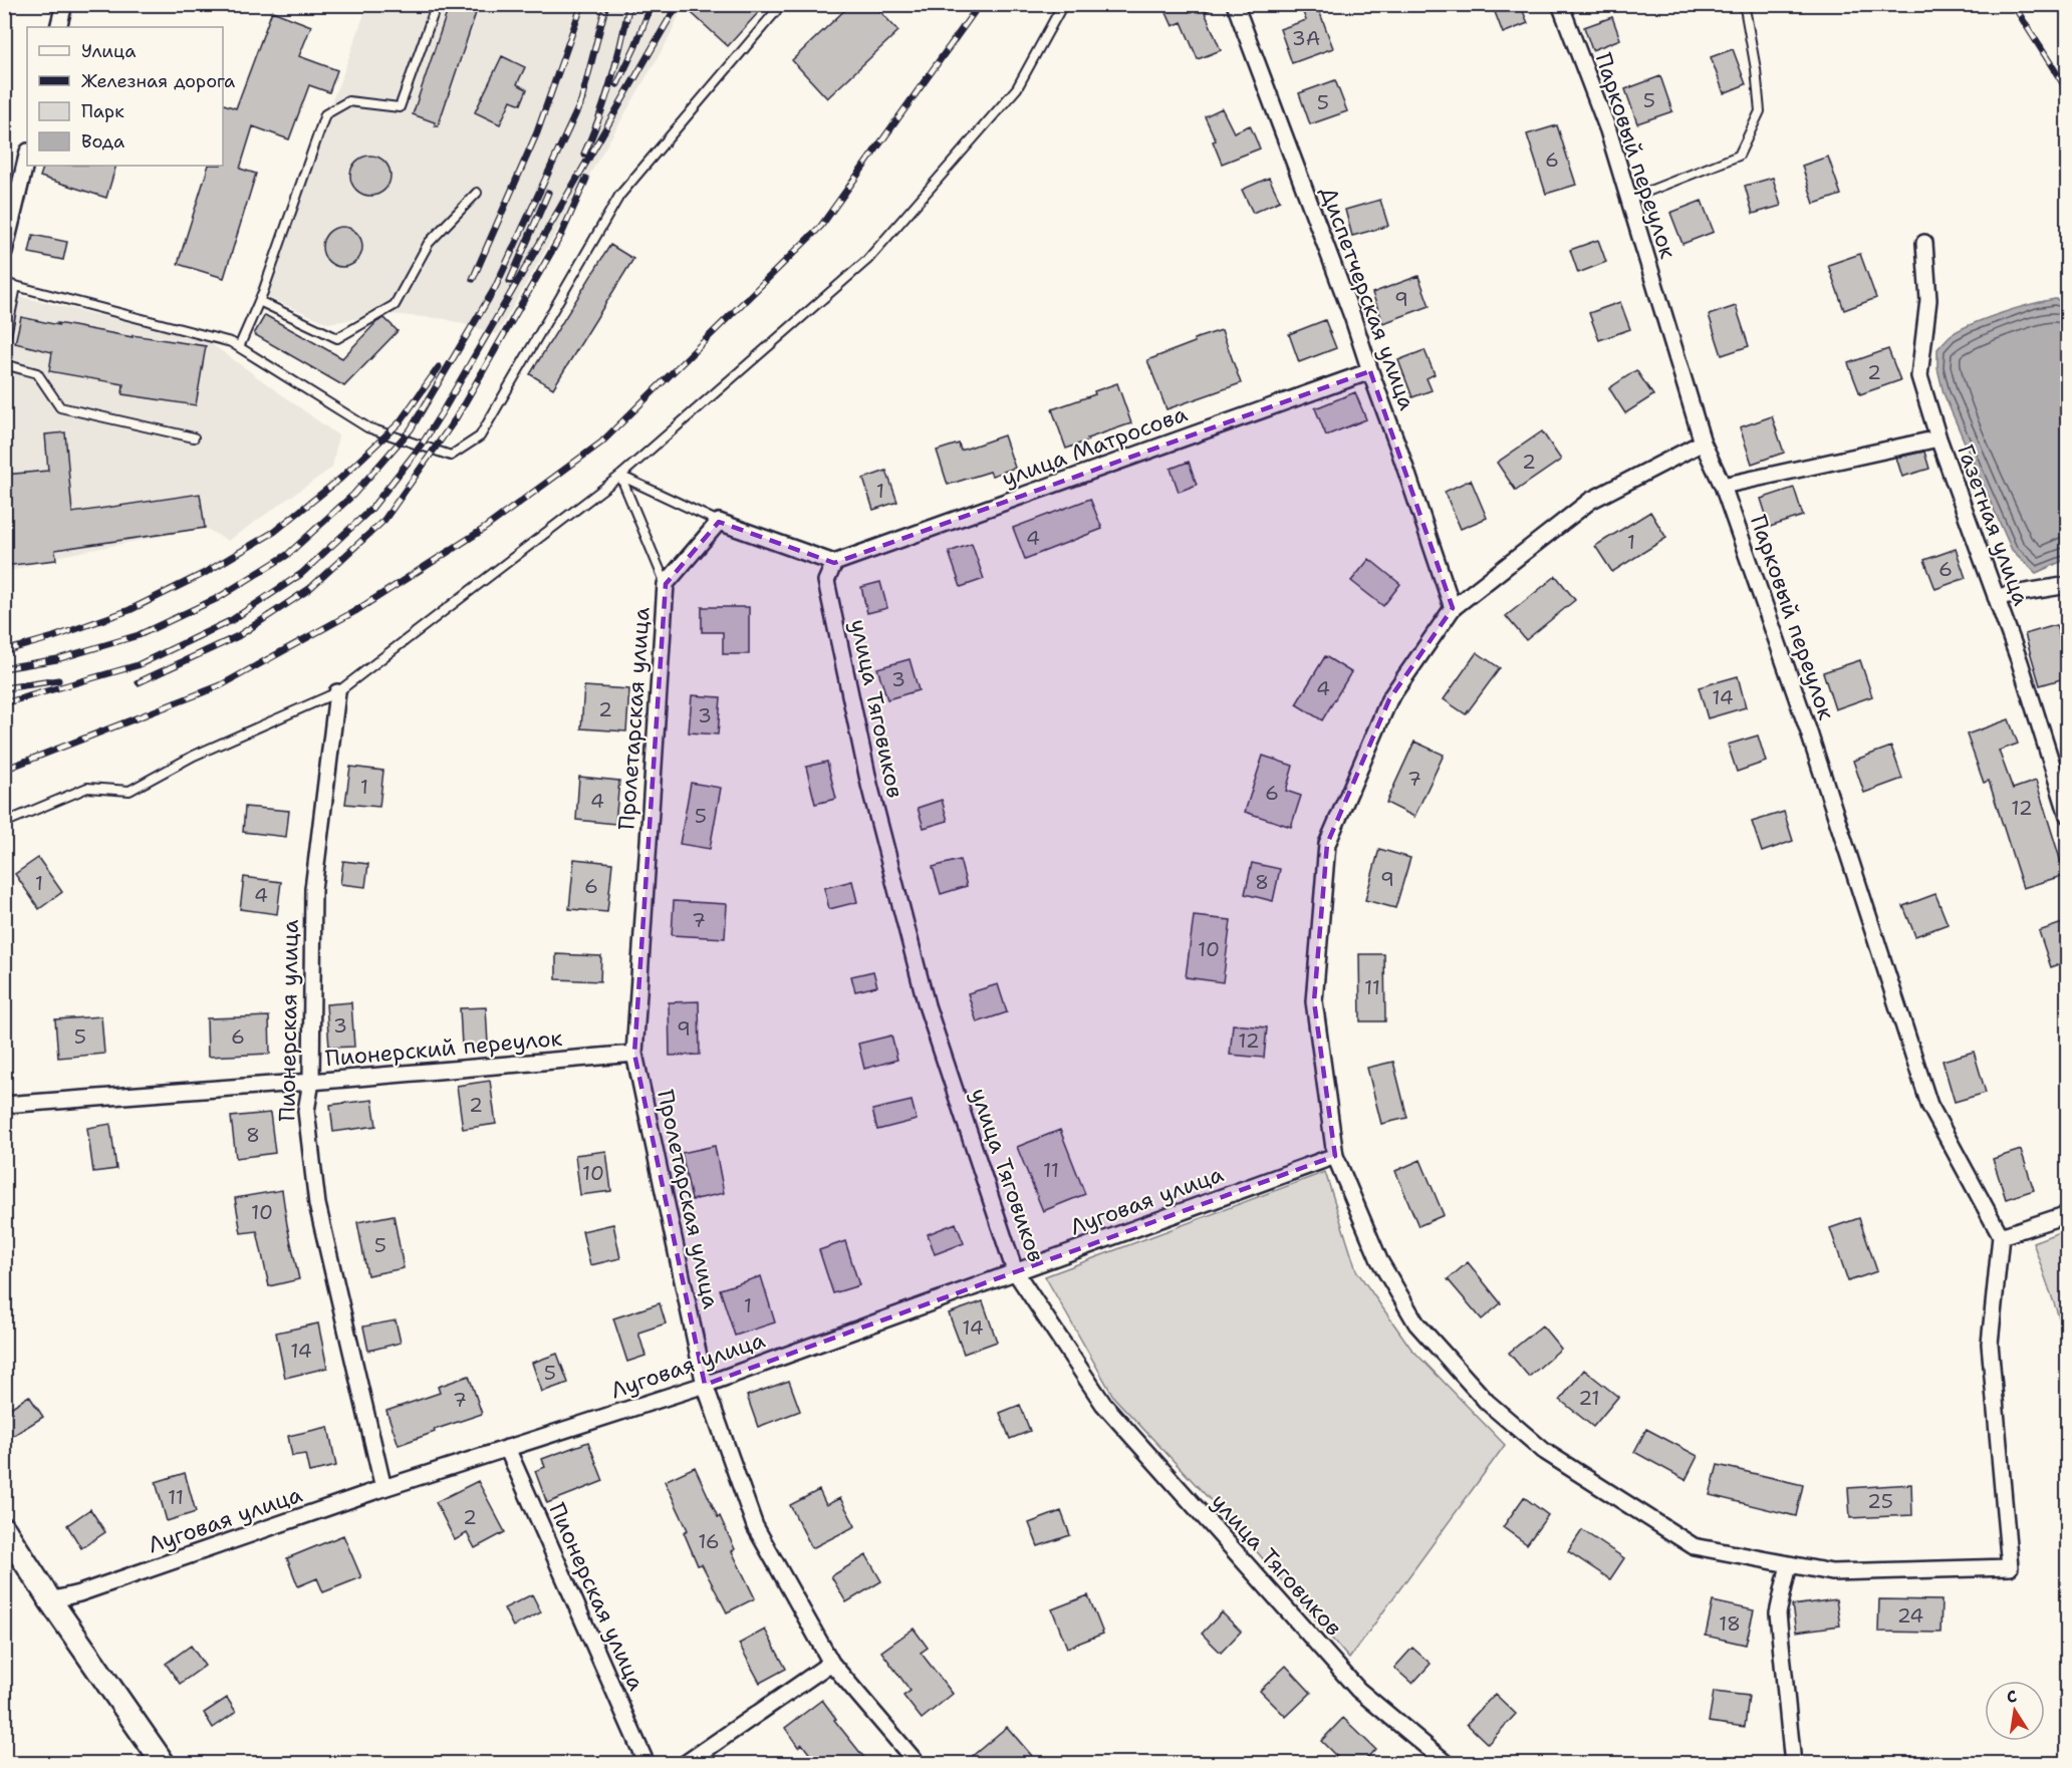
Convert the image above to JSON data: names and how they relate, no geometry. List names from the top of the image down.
{
  "streets": {
    "street": [
      "Парковый переулок",
      "Диспетчерская улица",
      "улица Матросова",
      "Газетная улица",
      "улица Тяговиков",
      "Пролетарская улица",
      "Пионерская улица",
      "Пионерский переулок",
      "Луговая улица"
    ]
  },
  "crossings": [
    ["Диспетчерская улица", "улица Матросова"],
    ["улица Матросова", "улица Тяговиков"],
    ["улица Тяговиков", "Луговая улица"],
    ["Пролетарская улица", "Пионерский переулок"],
    ["Пролетарская улица", "Луговая улица"],
    ["Пионерская улица", "Пионерский переулок"],
    ["Пионерская улица", "Луговая улица"]
  ],
  "house_numbers": [
    "3А",
    "5",
    "5",
    "6",
    "9",
    "2",
    "2",
    "1",
    "4",
    "1",
    "6",
    "3",
    "4",
    "14",
    "2",
    "3",
    "7",
    "1",
    "6",
    "4",
    "12",
    "5",
    "9",
    "8",
    "1",
    "6",
    "4",
    "7",
    "10",
    "11",
    "3",
    "9",
    "5",
    "6",
    "12",
    "2",
    "8",
    "11",
    "10",
    "10",
    "5",
    "1",
    "14",
    "14",
    "5",
    "21",
    "7",
    "11",
    "25",
    "2",
    "16",
    "24",
    "18"
  ],
  "legend": [
    "Улица",
    "Железная дорога",
    "Парк",
    "Вода"
  ],
  "north": "top"
}
